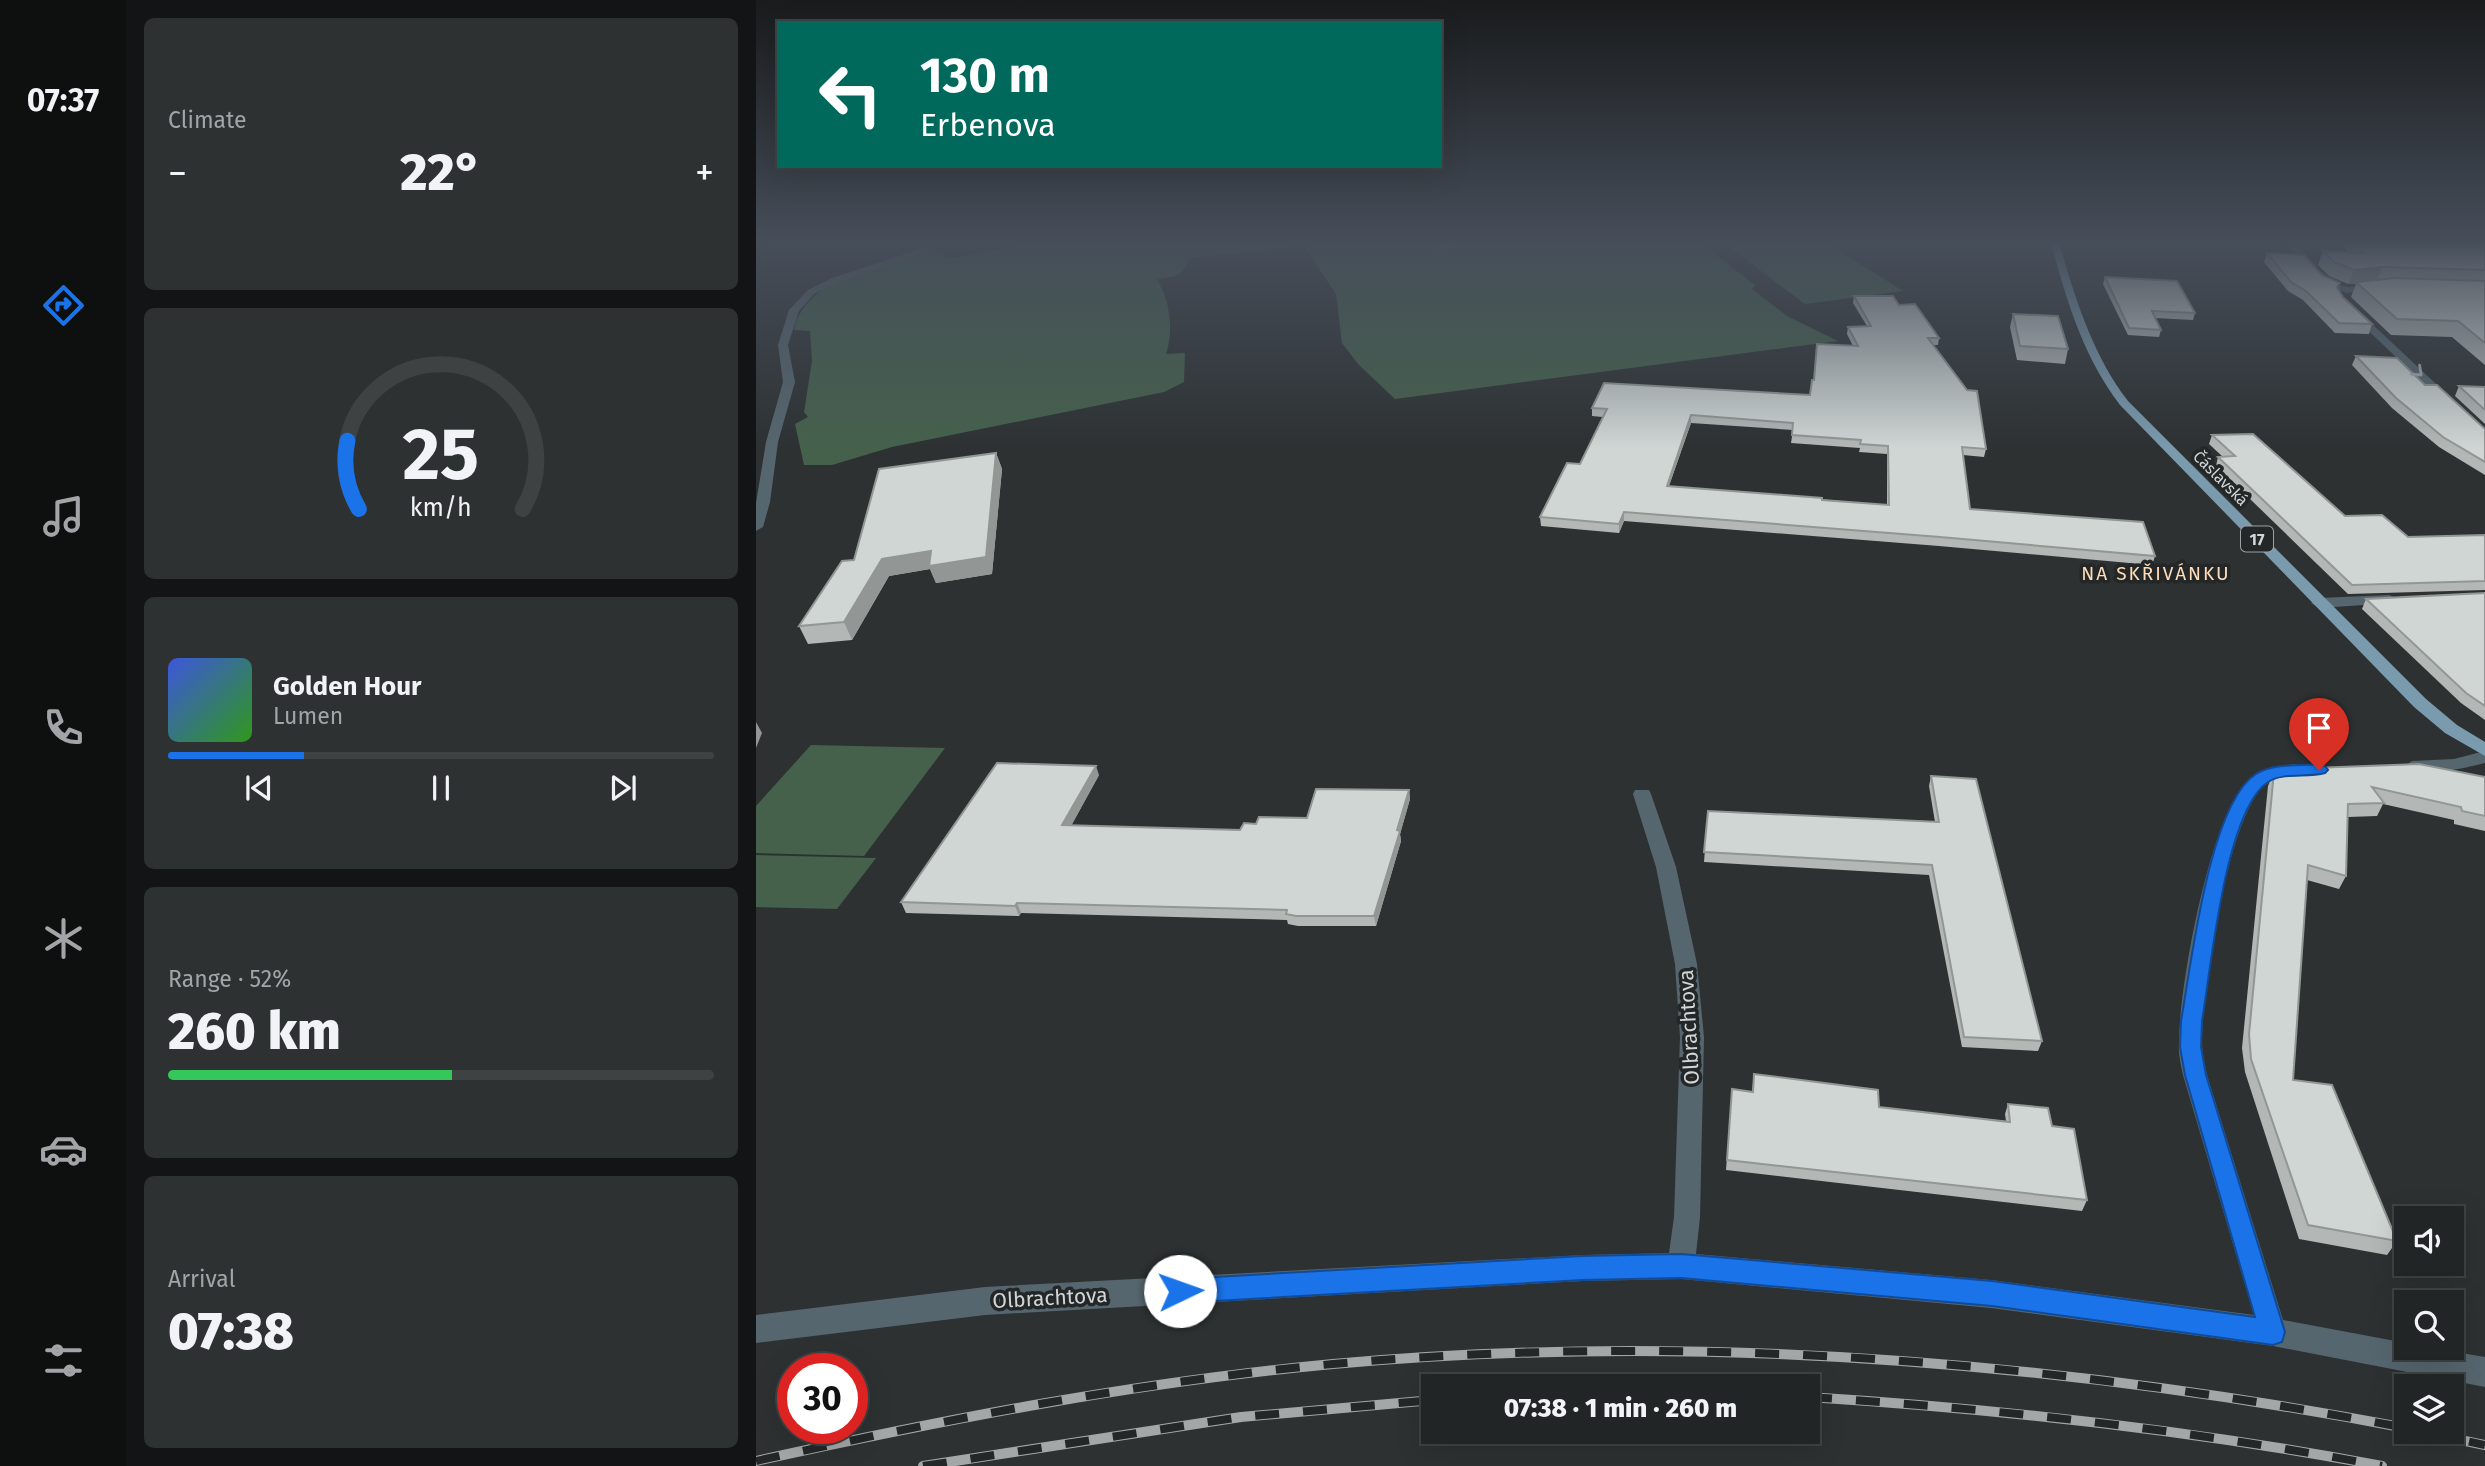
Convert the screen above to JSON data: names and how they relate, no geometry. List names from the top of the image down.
{
  "streets": {
    "main road": ["Čáslavská", "17"],
    "street": ["Olbrachtova"]
  },
  "districts": ["NA SKŘIVÁNKU"],
  "page": {
    "tabs": "07:37",
    "tile": [
      "Climate",
      ["Range · 52%", "260 km"],
      ["Arrival", "07:38"]
    ],
    "turn": ["130 m", "Erbenova"],
    "heat": ["−", "22°", "+"],
    "song": ["Golden Hour", "Lumen"],
    "limit": "30",
    "trip": "07:38 · 1 min · 260 m",
    "gauge": ["25", "km/h"]
  }
}
